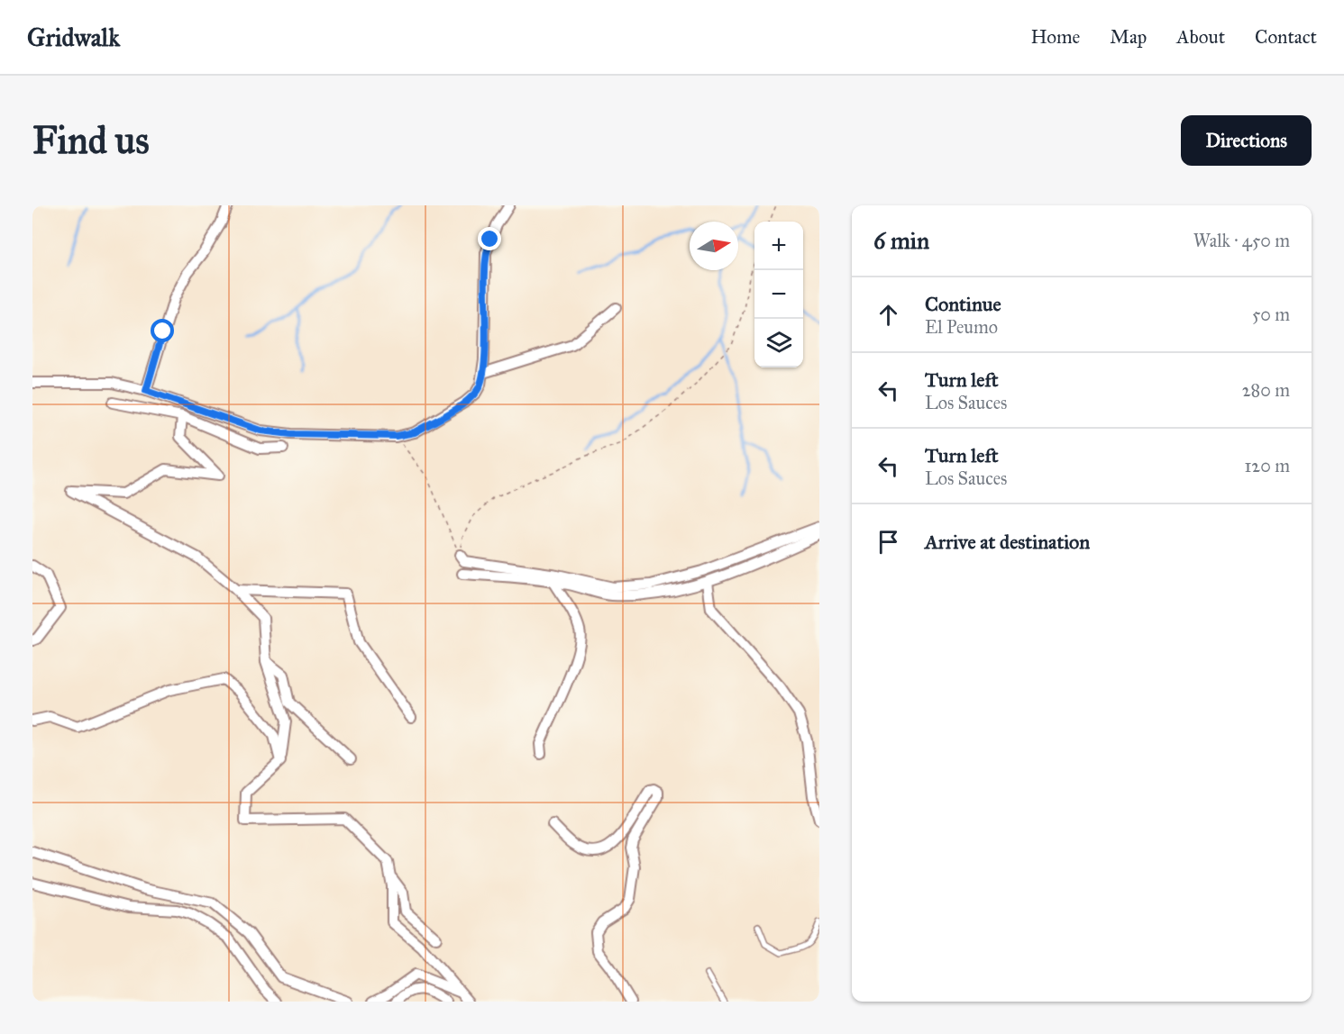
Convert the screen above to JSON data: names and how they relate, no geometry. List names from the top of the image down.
{
  "north": "right",
  "page": {
    "header": "Gridwalk",
    "nav": [
      "Home",
      "Map",
      "About",
      "Contact"
    ],
    "buttons": "Directions",
    "title": "Find us",
    "heading": ["6 min", "Walk · 450 m"],
    "map_buttons": ["+", "−"],
    "list": [
      ["Continue", "El Peumo", "50 m"],
      ["Turn left", "Los Sauces", "280 m"],
      ["Turn left", "Los Sauces", "120 m"],
      "Arrive at destination"
    ]
  }
}
